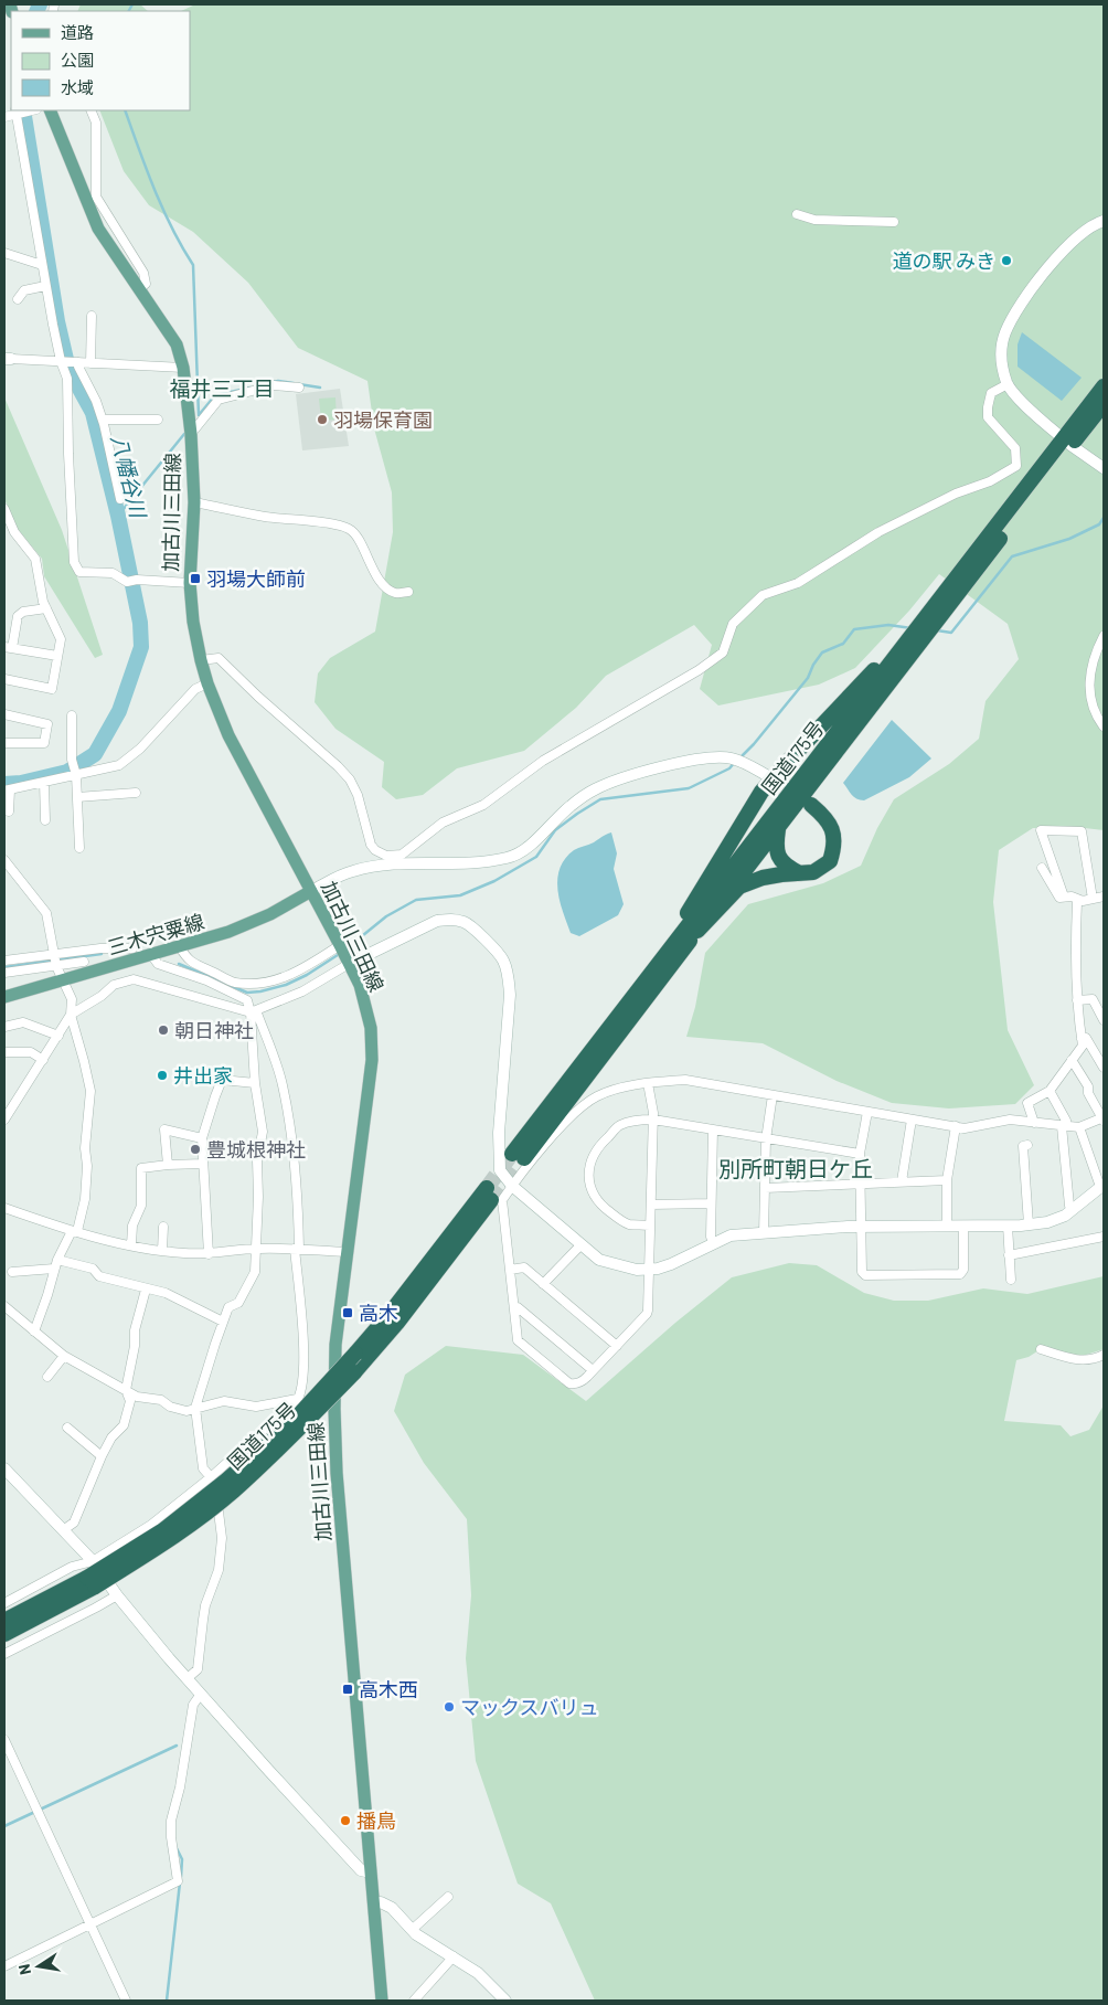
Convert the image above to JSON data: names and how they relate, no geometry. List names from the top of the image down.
{
  "streets": {
    "highway": ["国道175号"],
    "main road": ["加古川三田線", "三木宍粟線"]
  },
  "crossings": [
    ["加古川三田線", "三木宍粟線"]
  ],
  "districts": ["福井三丁目", "別所町朝日ケ丘"],
  "water": ["八幡谷川"],
  "places": {
    "other": [
      "道の駅 みき",
      "羽場保育園",
      "朝日神社",
      "井出家",
      "豊城根神社",
      "マックスバリュ",
      "播鳥"
    ],
    "transit": ["羽場大師前", "高木", "高木西"]
  },
  "legend": ["道路", "公園", "水域"],
  "north": "left"
}
